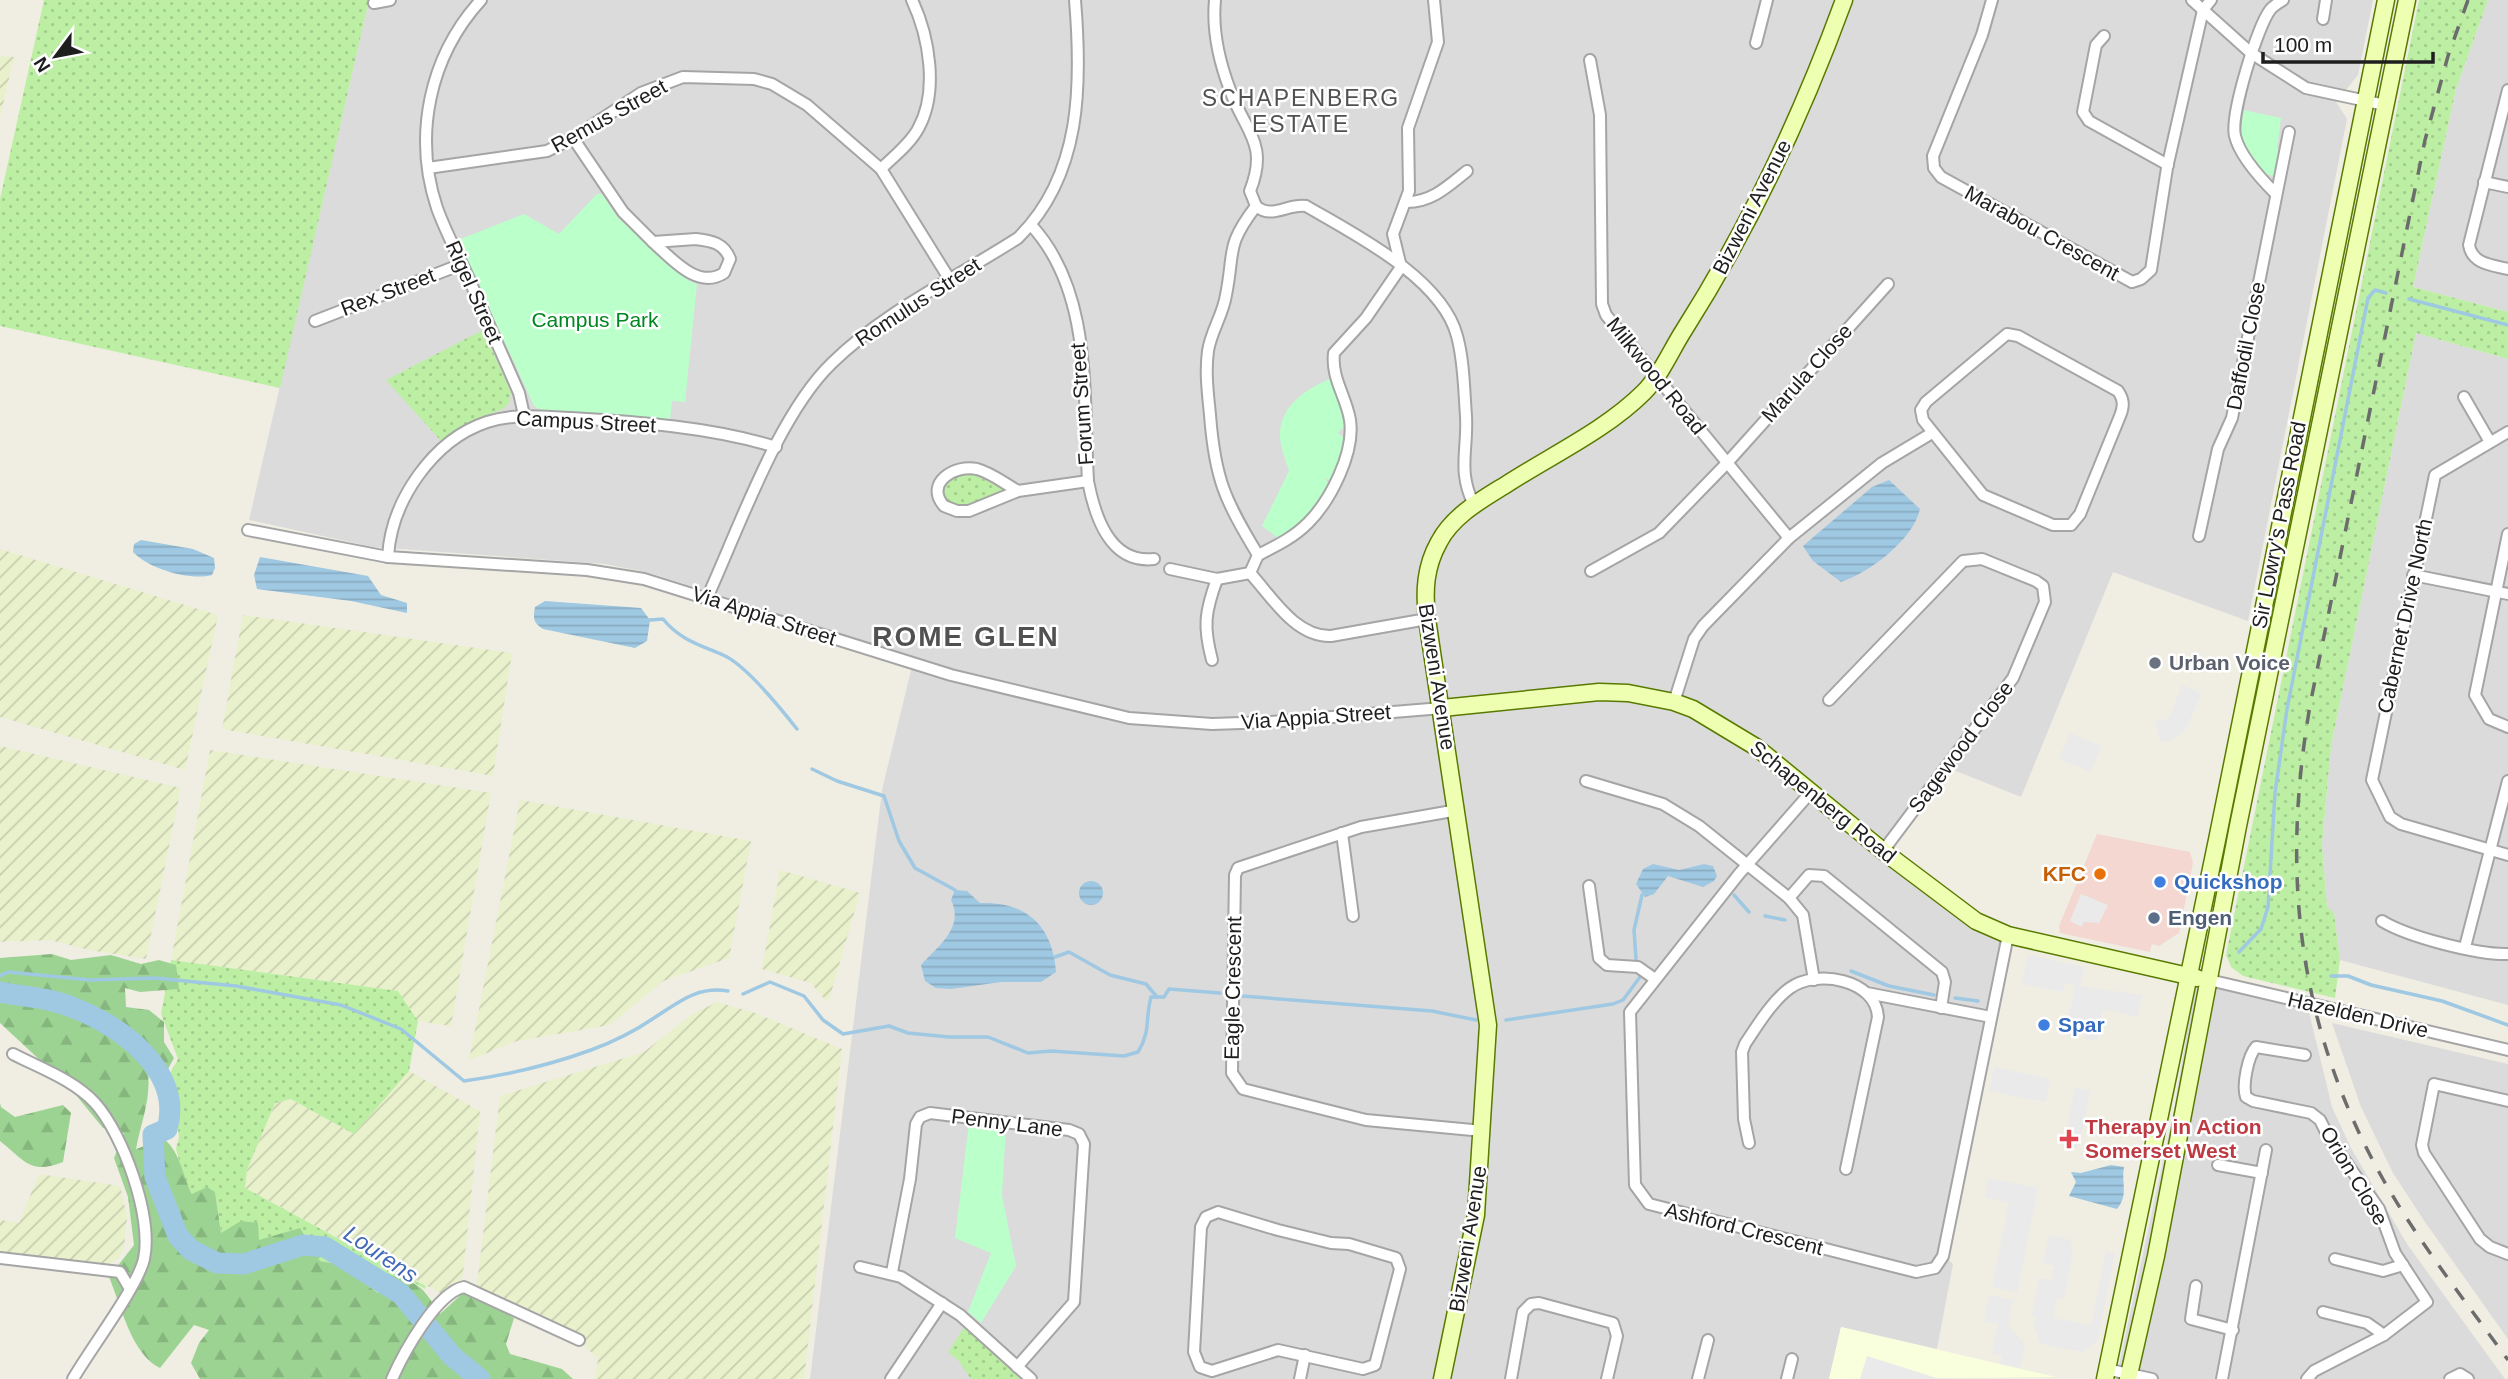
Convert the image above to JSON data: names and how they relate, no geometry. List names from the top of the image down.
{
  "streets": {
    "main road": ["Bizweni Avenue", "Sir Lowry's Pass Road", "Schapenberg Road"],
    "street": [
      "Remus Street",
      "Marabou Crescent",
      "Rex Street",
      "Rigel Street",
      "Romulus Street",
      "Daffodil Close",
      "Marula Close",
      "Milkwood Road",
      "Forum Street",
      "Campus Street",
      "Via Appia Street",
      "Cabernet Drive North",
      "Sagewood Close",
      "Eagle Crescent",
      "Hazelden Drive",
      "Penny Lane",
      "Orion Close",
      "Ashford Crescent"
    ]
  },
  "crossings": [
    ["Remus Street", "Rigel Street"],
    ["Remus Street", "Romulus Street"],
    ["Bizweni Avenue", "Milkwood Road"],
    ["Bizweni Avenue", "Via Appia Street"],
    ["Bizweni Avenue", "Schapenberg Road"],
    ["Bizweni Avenue", "Eagle Crescent"],
    ["Rex Street", "Rigel Street"],
    ["Rigel Street", "Campus Street"],
    ["Romulus Street", "Forum Street"],
    ["Romulus Street", "Campus Street"],
    ["Romulus Street", "Via Appia Street"],
    ["Marula Close", "Milkwood Road"],
    ["Campus Street", "Via Appia Street"],
    ["Sir Lowry's Pass Road", "Schapenberg Road"],
    ["Sir Lowry's Pass Road", "Hazelden Drive"],
    ["Via Appia Street", "Schapenberg Road"],
    ["Sagewood Close", "Schapenberg Road"],
    ["Schapenberg Road", "Hazelden Drive"],
    ["Schapenberg Road", "Ashford Crescent"]
  ],
  "districts": ["SCHAPENBERG ESTATE", "ROME GLEN"],
  "water": ["Lourens"],
  "parks": ["Campus Park"],
  "places": {
    "other": [
      "Urban Voice",
      "KFC",
      "Quickshop",
      "Engen",
      "Spar"
    ],
    "health": ["Therapy in Action Somerset West"]
  },
  "scale_bar": "100 m",
  "north": "bottom left"
}
